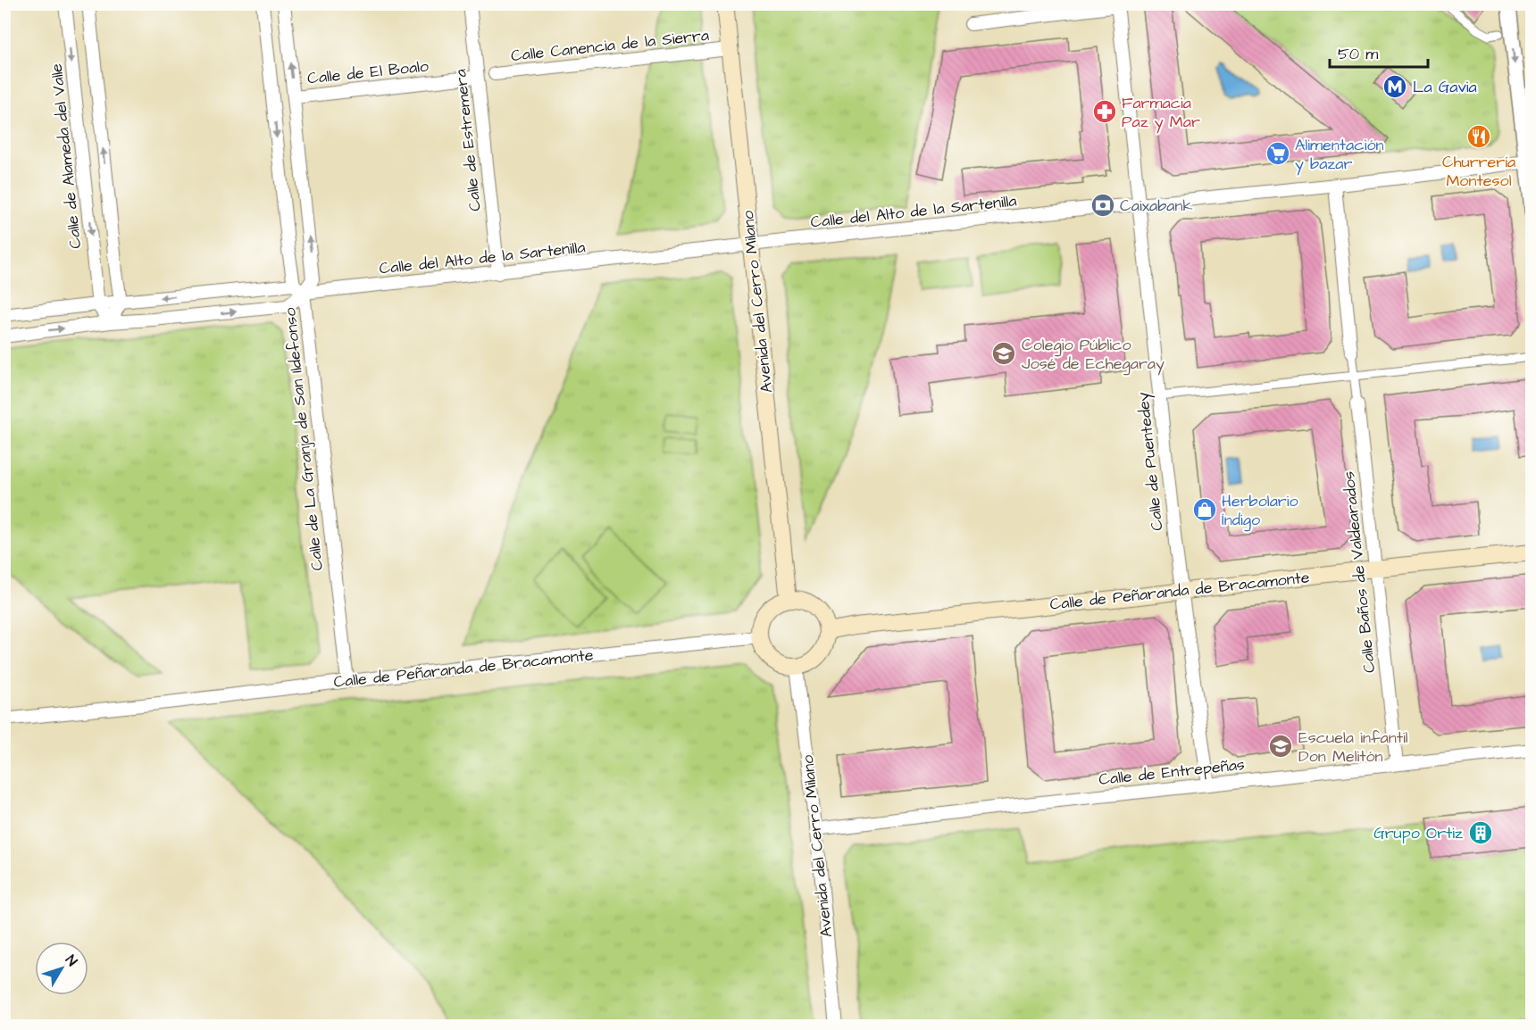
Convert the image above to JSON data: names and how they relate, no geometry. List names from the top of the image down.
{
  "streets": {
    "main road": ["Avenida del Cerro Milano", "Calle de Peñaranda de Bracamonte"],
    "street": [
      "Calle Canencia de la Sierra",
      "Calle de El Boalo",
      "Calle de Estremera",
      "Calle de Alameda del Valle",
      "Calle del Alto de la Sartenilla",
      "Calle de La Granja de San Ildefonso",
      "Calle de Puentedey",
      "Calle Baños de Valdearados",
      "Calle de Entrepeñas"
    ]
  },
  "crossings": [
    ["Calle Canencia de la Sierra", "Avenida del Cerro Milano"],
    ["Calle de El Boalo", "Calle de Estremera"],
    ["Calle de El Boalo", "Calle de La Granja de San Ildefonso"],
    ["Calle de Estremera", "Calle del Alto de la Sartenilla"],
    ["Calle del Alto de la Sartenilla", "Avenida del Cerro Milano"],
    ["Calle del Alto de la Sartenilla", "Calle de La Granja de San Ildefonso"],
    ["Calle del Alto de la Sartenilla", "Calle de Puentedey"],
    ["Calle del Alto de la Sartenilla", "Calle Baños de Valdearados"],
    ["Avenida del Cerro Milano", "Calle de Peñaranda de Bracamonte"],
    ["Avenida del Cerro Milano", "Calle de Entrepeñas"],
    ["Calle de La Granja de San Ildefonso", "Calle de Peñaranda de Bracamonte"],
    ["Calle de Puentedey", "Calle de Peñaranda de Bracamonte"],
    ["Calle de Puentedey", "Calle de Entrepeñas"],
    ["Calle Baños de Valdearados", "Calle de Peñaranda de Bracamonte"],
    ["Calle Baños de Valdearados", "Calle de Entrepeñas"]
  ],
  "places": {
    "metro station": ["La Gavia"],
    "pharmacy": ["Farmacia Paz y Mar"],
    "restaurant": ["Churrería Montesol"],
    "supermarket": ["Alimentación y bazar"],
    "bank": ["Caixabank"],
    "school or university": ["Colegio Público José de Echegaray", "Escuela infantil Don Melitón"],
    "shop": ["Herbolario Índigo"],
    "building": ["Grupo Ortiz"]
  },
  "scale_bar": "50 m",
  "north": "top right"
}
